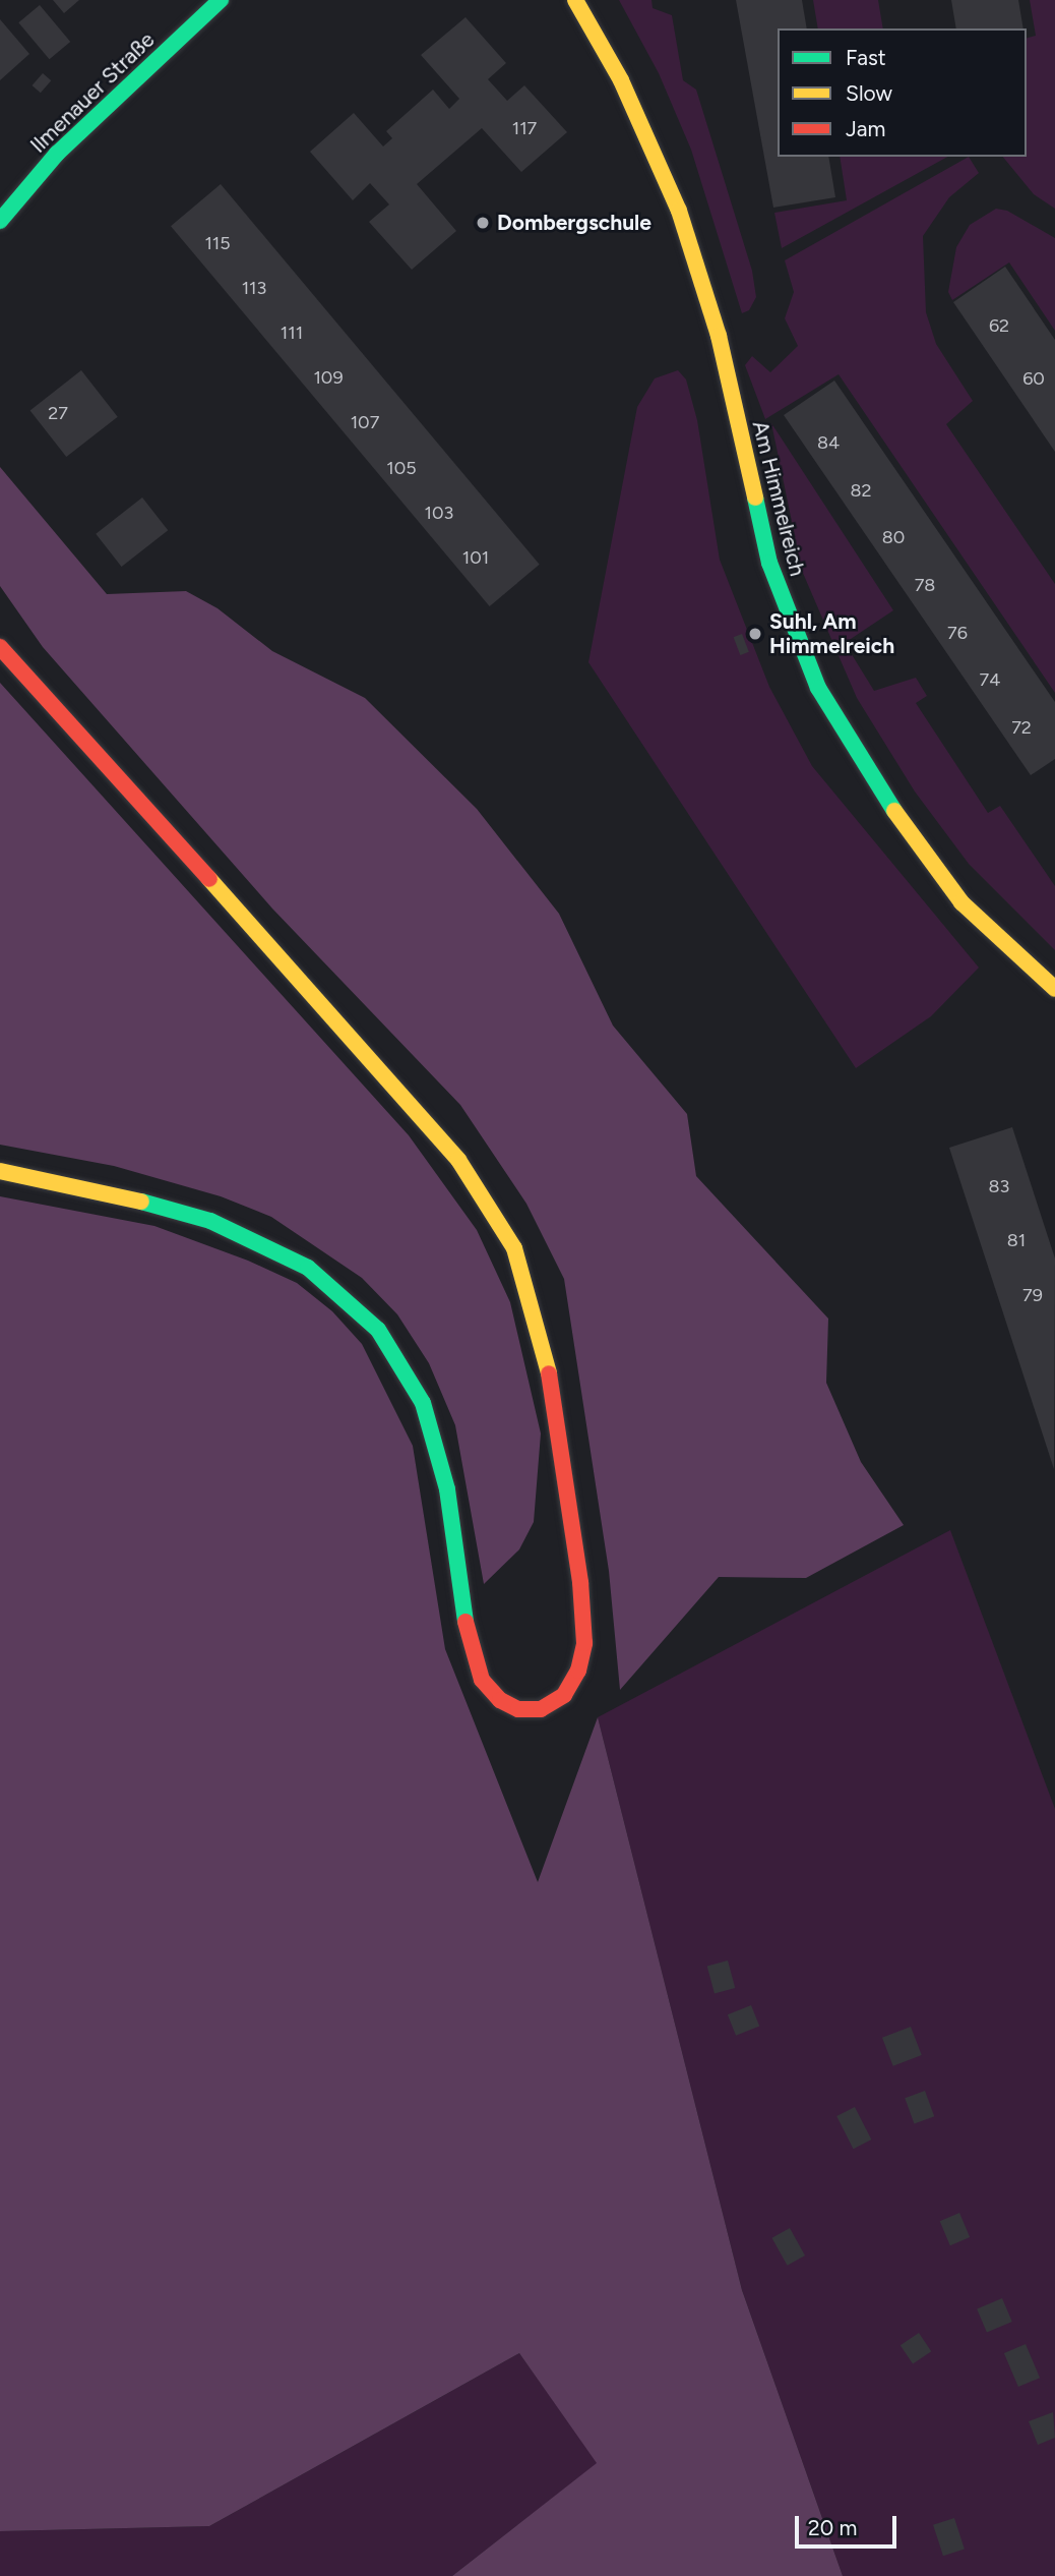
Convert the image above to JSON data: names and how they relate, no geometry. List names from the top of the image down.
{
  "streets": {
    "main road": ["Ilmenauer Straße", "Am Himmelreich"]
  },
  "places": ["Dombergschule", "Suhl, Am Himmelreich"],
  "house_numbers": [
    "117",
    "115",
    "113",
    "62",
    "111",
    "109",
    "60",
    "27",
    "107",
    "84",
    "105",
    "82",
    "103",
    "80",
    "101",
    "78",
    "76",
    "74",
    "72",
    "83",
    "81",
    "79"
  ],
  "legend": ["Fast", "Slow", "Jam"],
  "scale_bar": "20 m"
}
